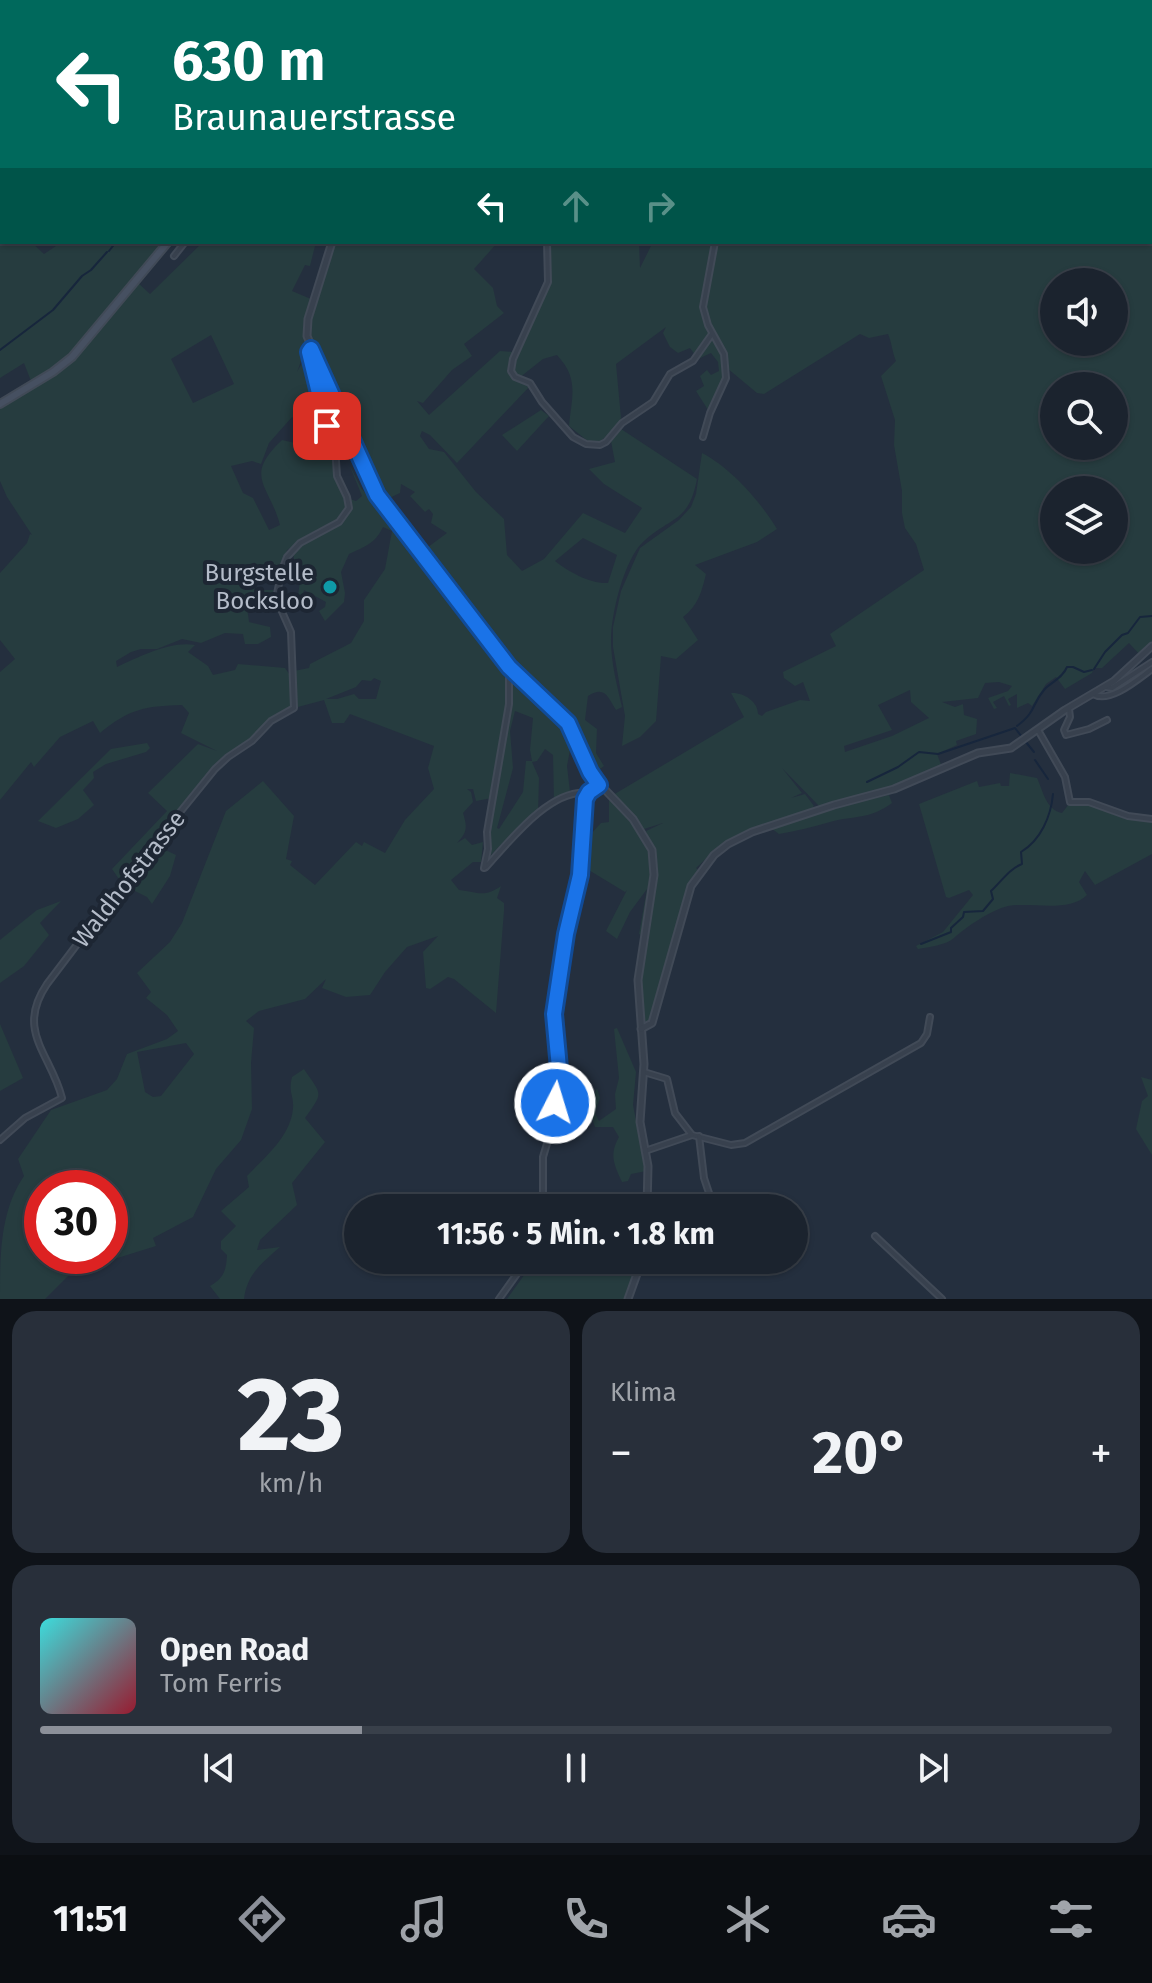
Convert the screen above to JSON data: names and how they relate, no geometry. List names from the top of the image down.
{
  "streets": {
    "street": ["Waldhofstrasse"]
  },
  "places": ["Burgstelle Bocksloo"],
  "page": {
    "turn": ["630 m", "Braunauerstrasse"],
    "limit": "30",
    "trip": "11:56 · 5 Min. · 1.8 km",
    "tile": [
      ["23", "km/h"],
      "Klima"
    ],
    "heat": ["−", "20°", "+"],
    "song": ["Open Road", "Tom Ferris"],
    "tabs": "11:51"
  }
}
